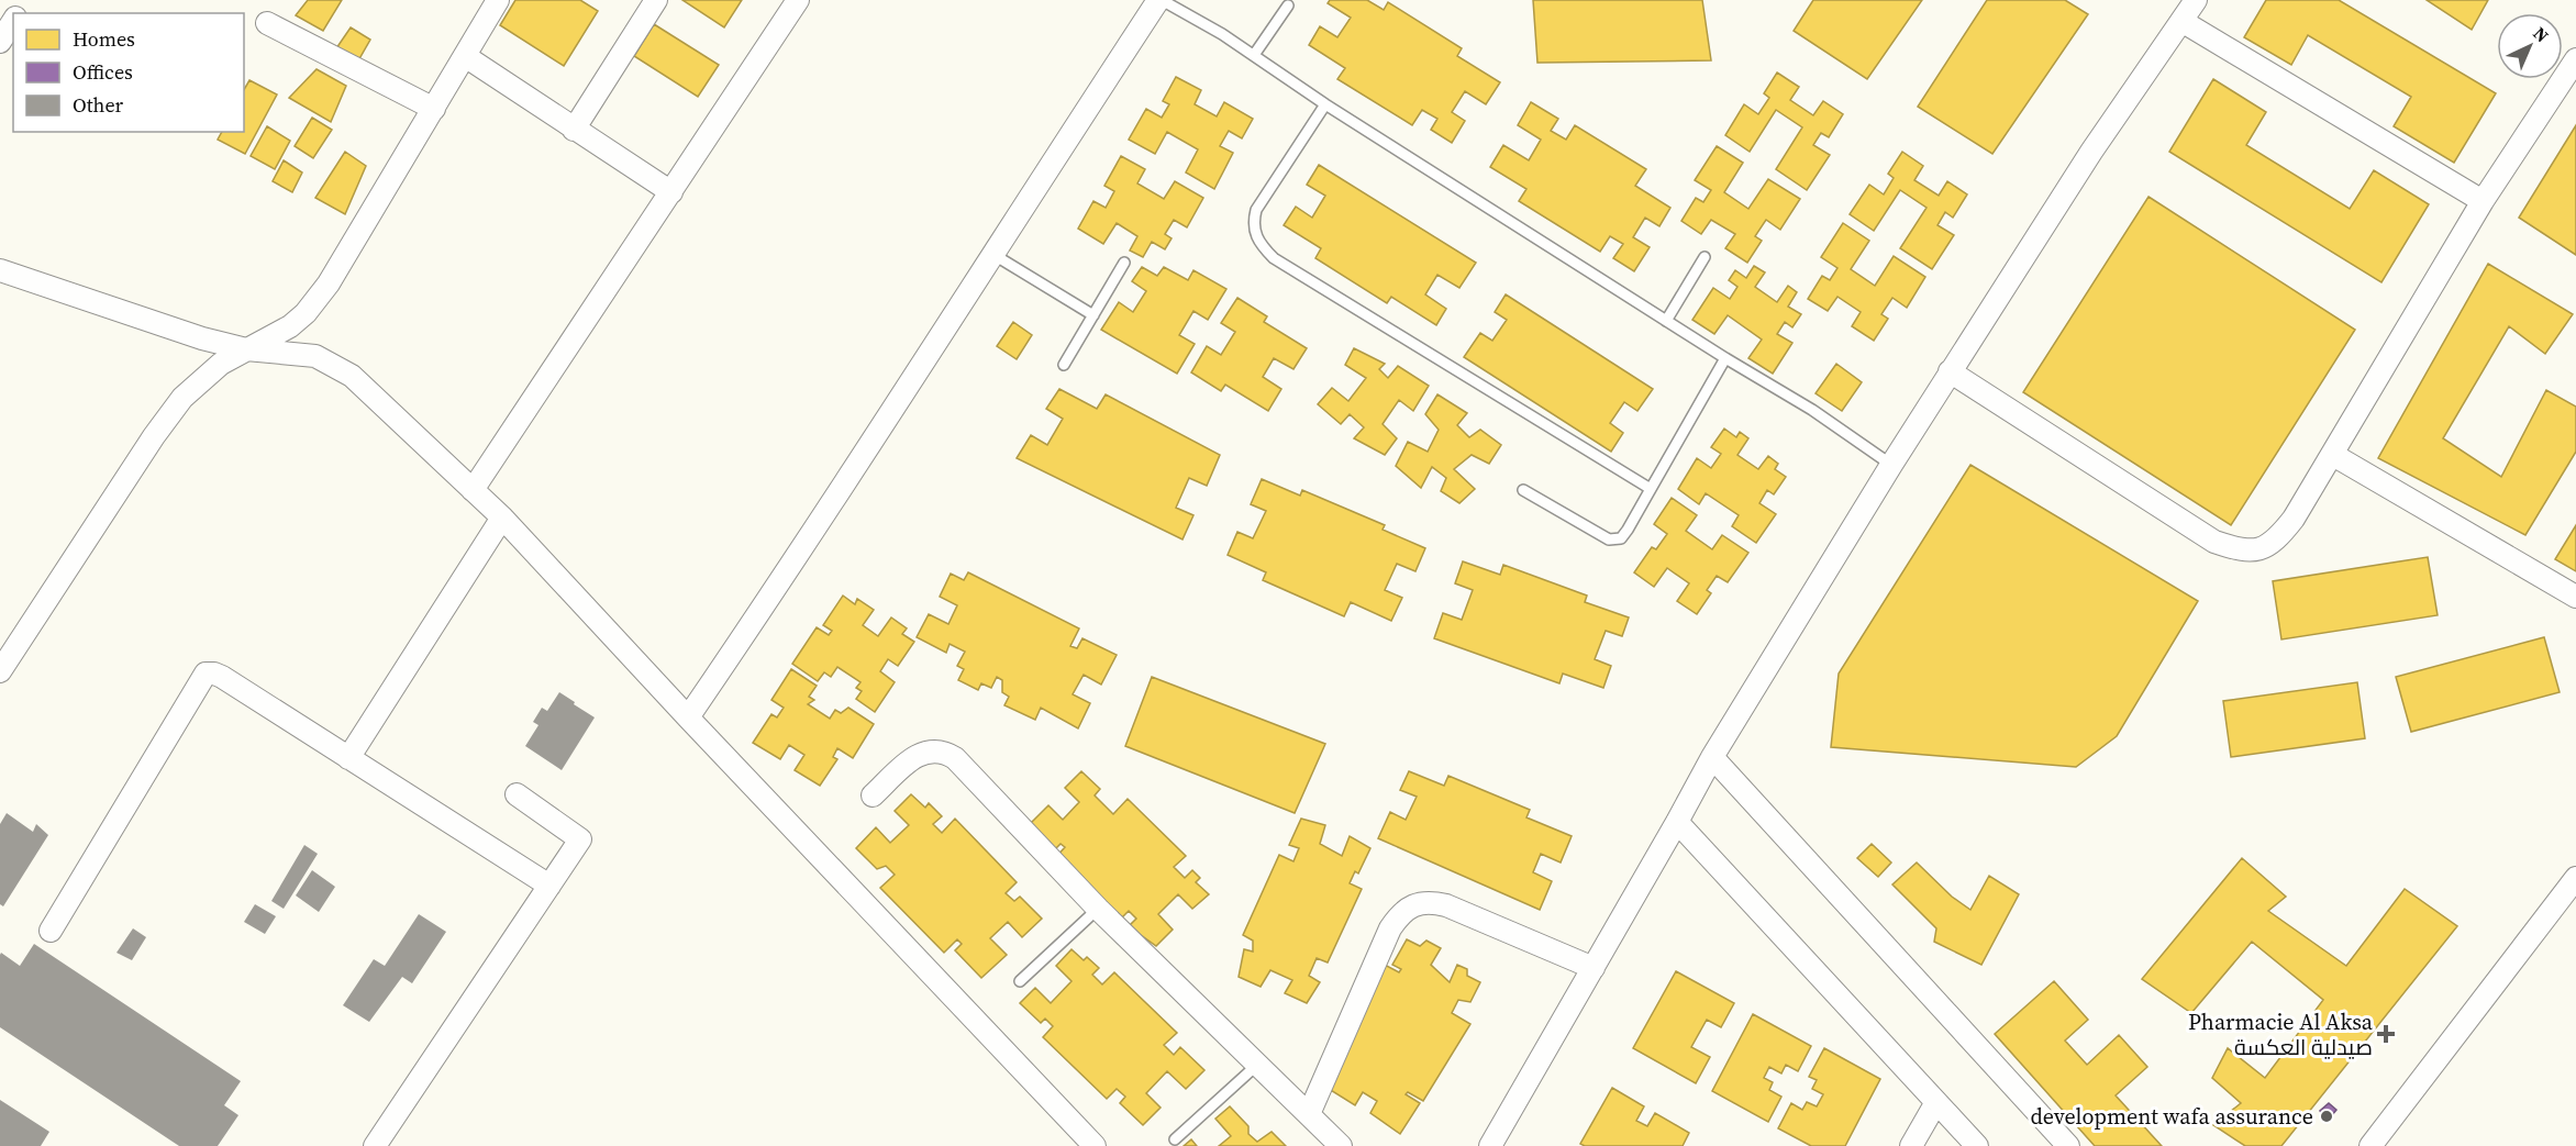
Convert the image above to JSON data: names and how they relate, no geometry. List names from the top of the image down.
{
  "places": {
    "health": ["Pharmacie Al Aksa صيدلية العكسة"],
    "other": ["development wafa assurance"]
  },
  "legend": ["Homes", "Offices", "Other"],
  "north": "top right"
}
